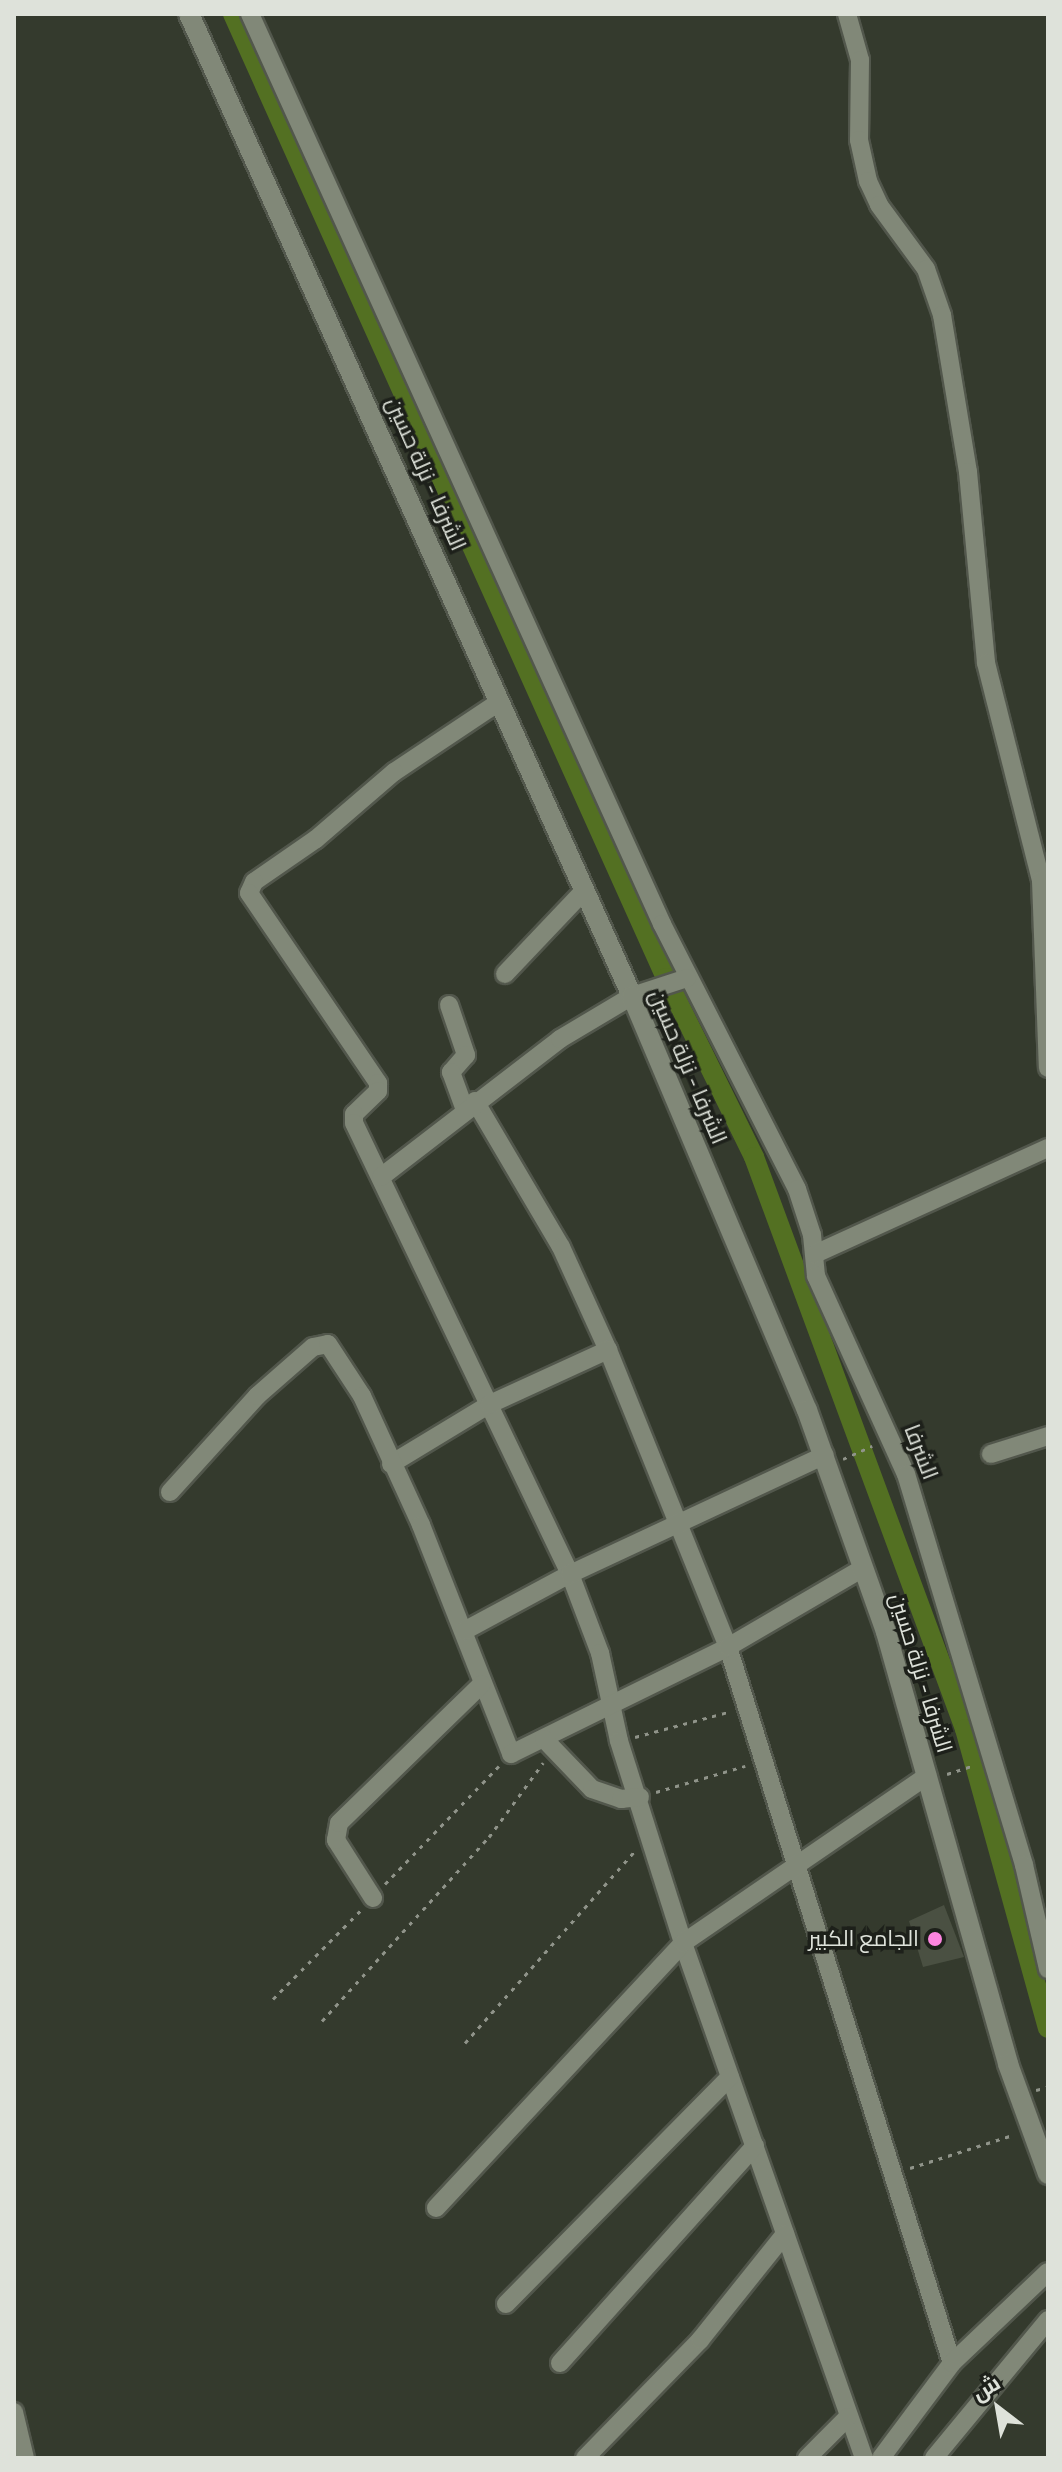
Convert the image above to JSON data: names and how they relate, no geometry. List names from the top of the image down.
{
  "streets": {
    "street": ["الشرفا - نزلة حسين", "الشرفا"]
  },
  "places": ["الجامع الكبير"],
  "north": "top left"
}
